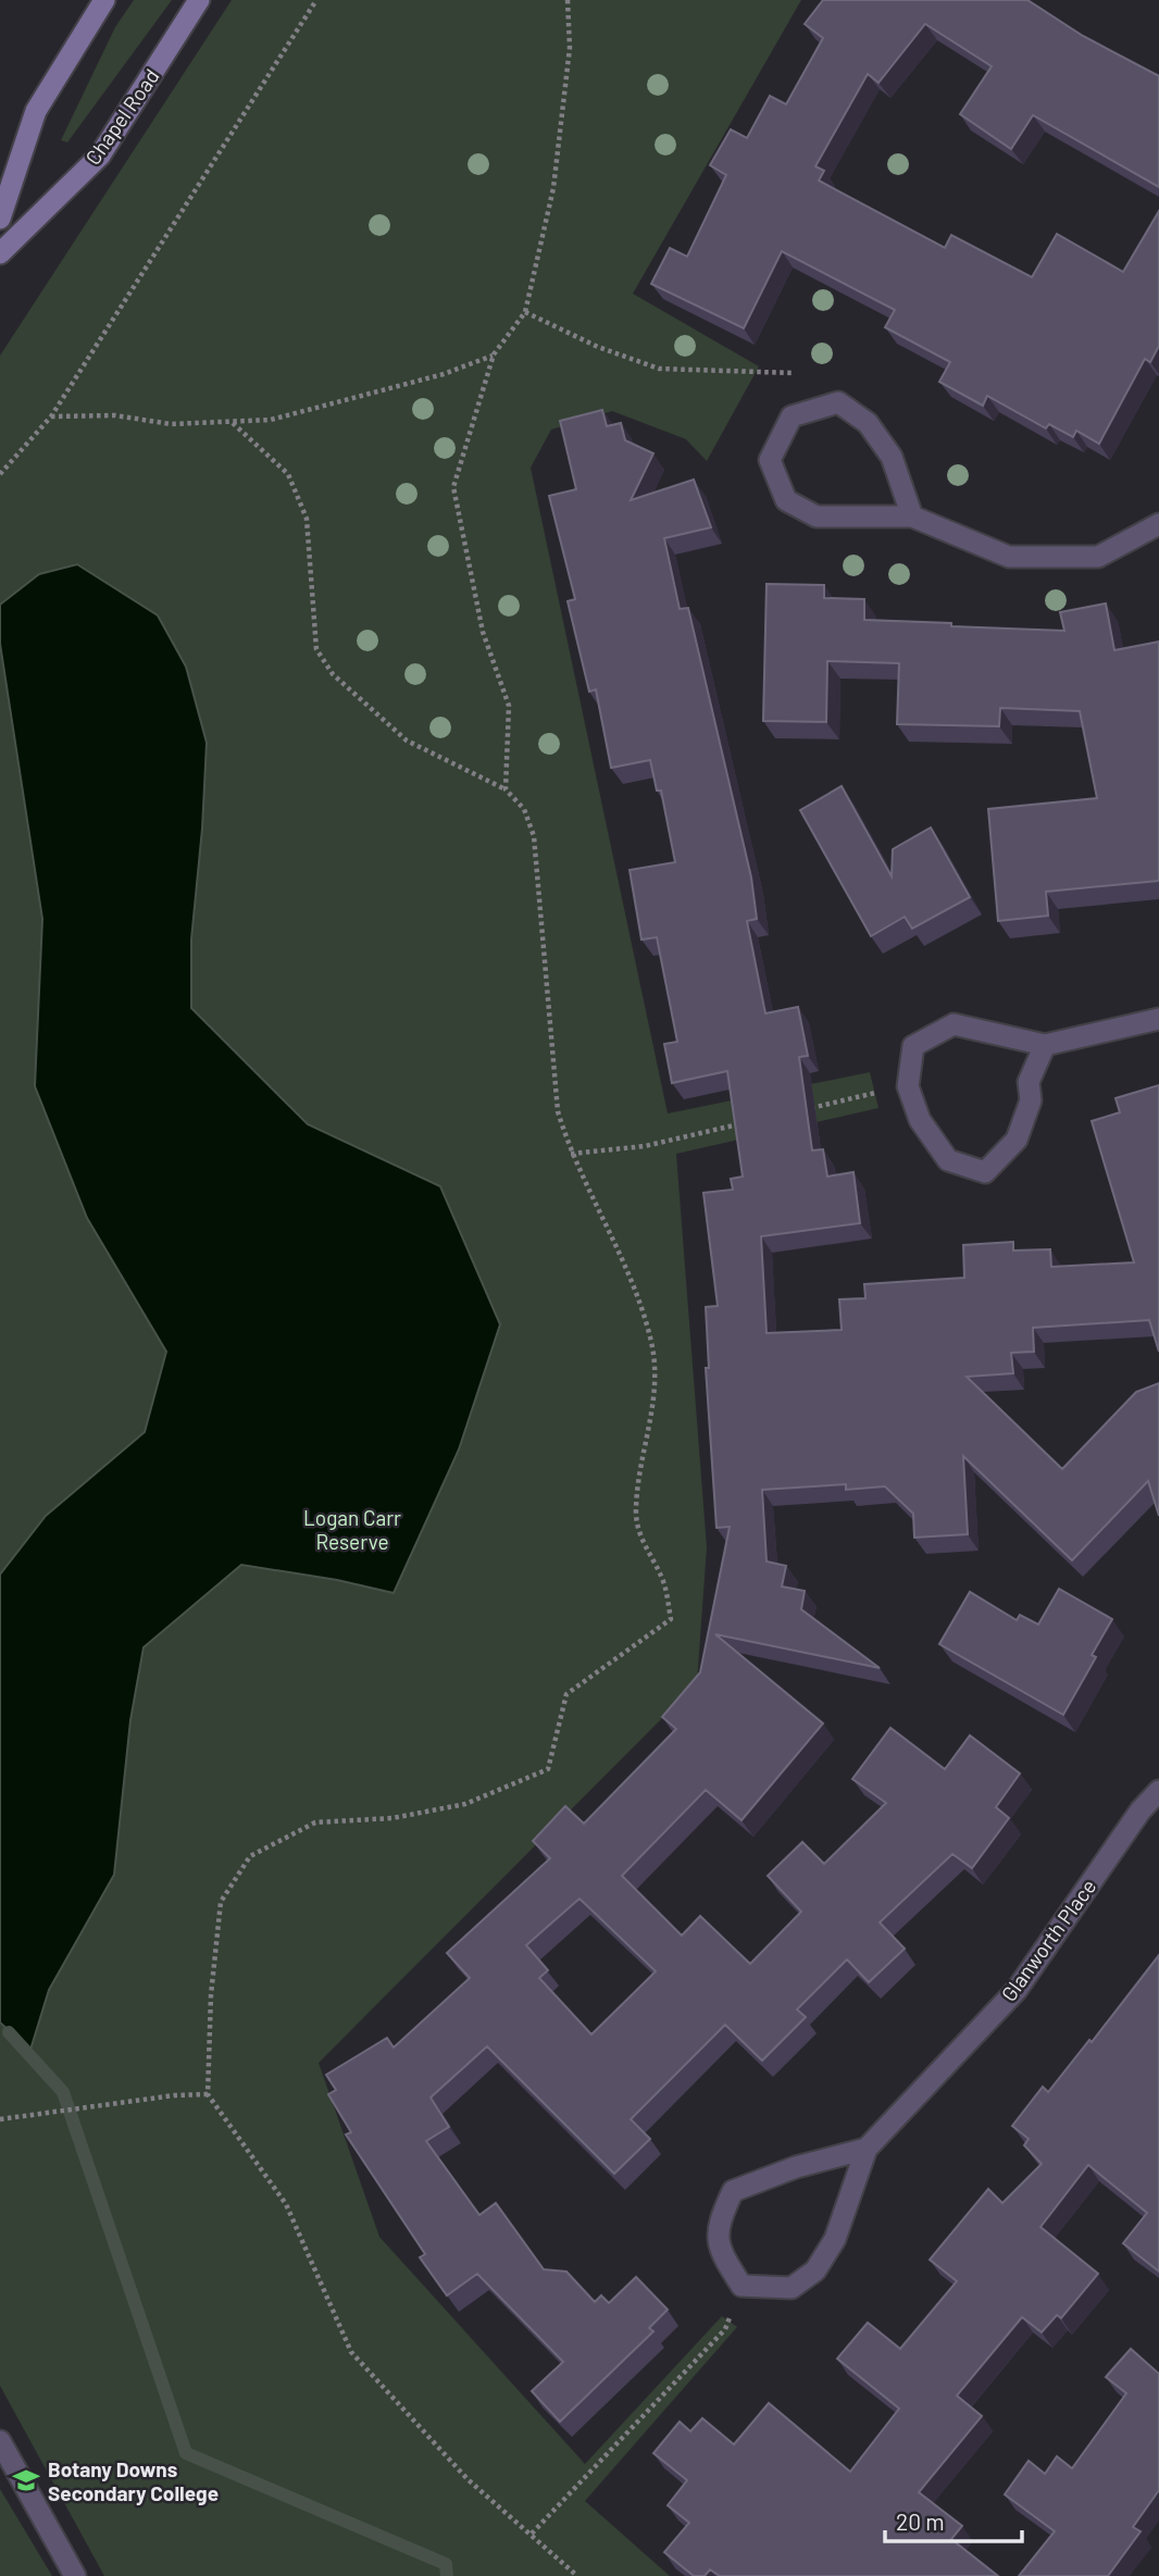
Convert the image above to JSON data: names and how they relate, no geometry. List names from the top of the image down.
{
  "streets": {
    "main road": ["Chapel Road"],
    "street": ["Glanworth Place"]
  },
  "parks": ["Logan Carr Reserve"],
  "places": {
    "school or university": ["Botany Downs Secondary College"]
  },
  "scale_bar": "20 m"
}
